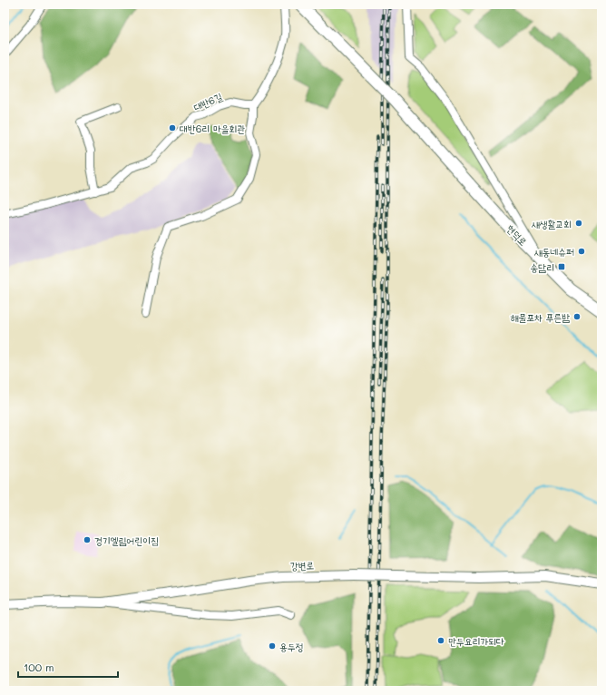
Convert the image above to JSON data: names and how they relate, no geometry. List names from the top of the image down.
{
  "streets": {
    "main road": ["현덕로"],
    "street": ["대반6길", "강변로"]
  },
  "places": {
    "other": [
      "대반6리 마을회관",
      "새생활교회",
      "새동네슈퍼",
      "해물포차 푸른밤",
      "경기엘림어린이집",
      "만두요리가되다",
      "용두정"
    ],
    "transit": ["송담리"]
  },
  "scale_bar": "100 m"
}
